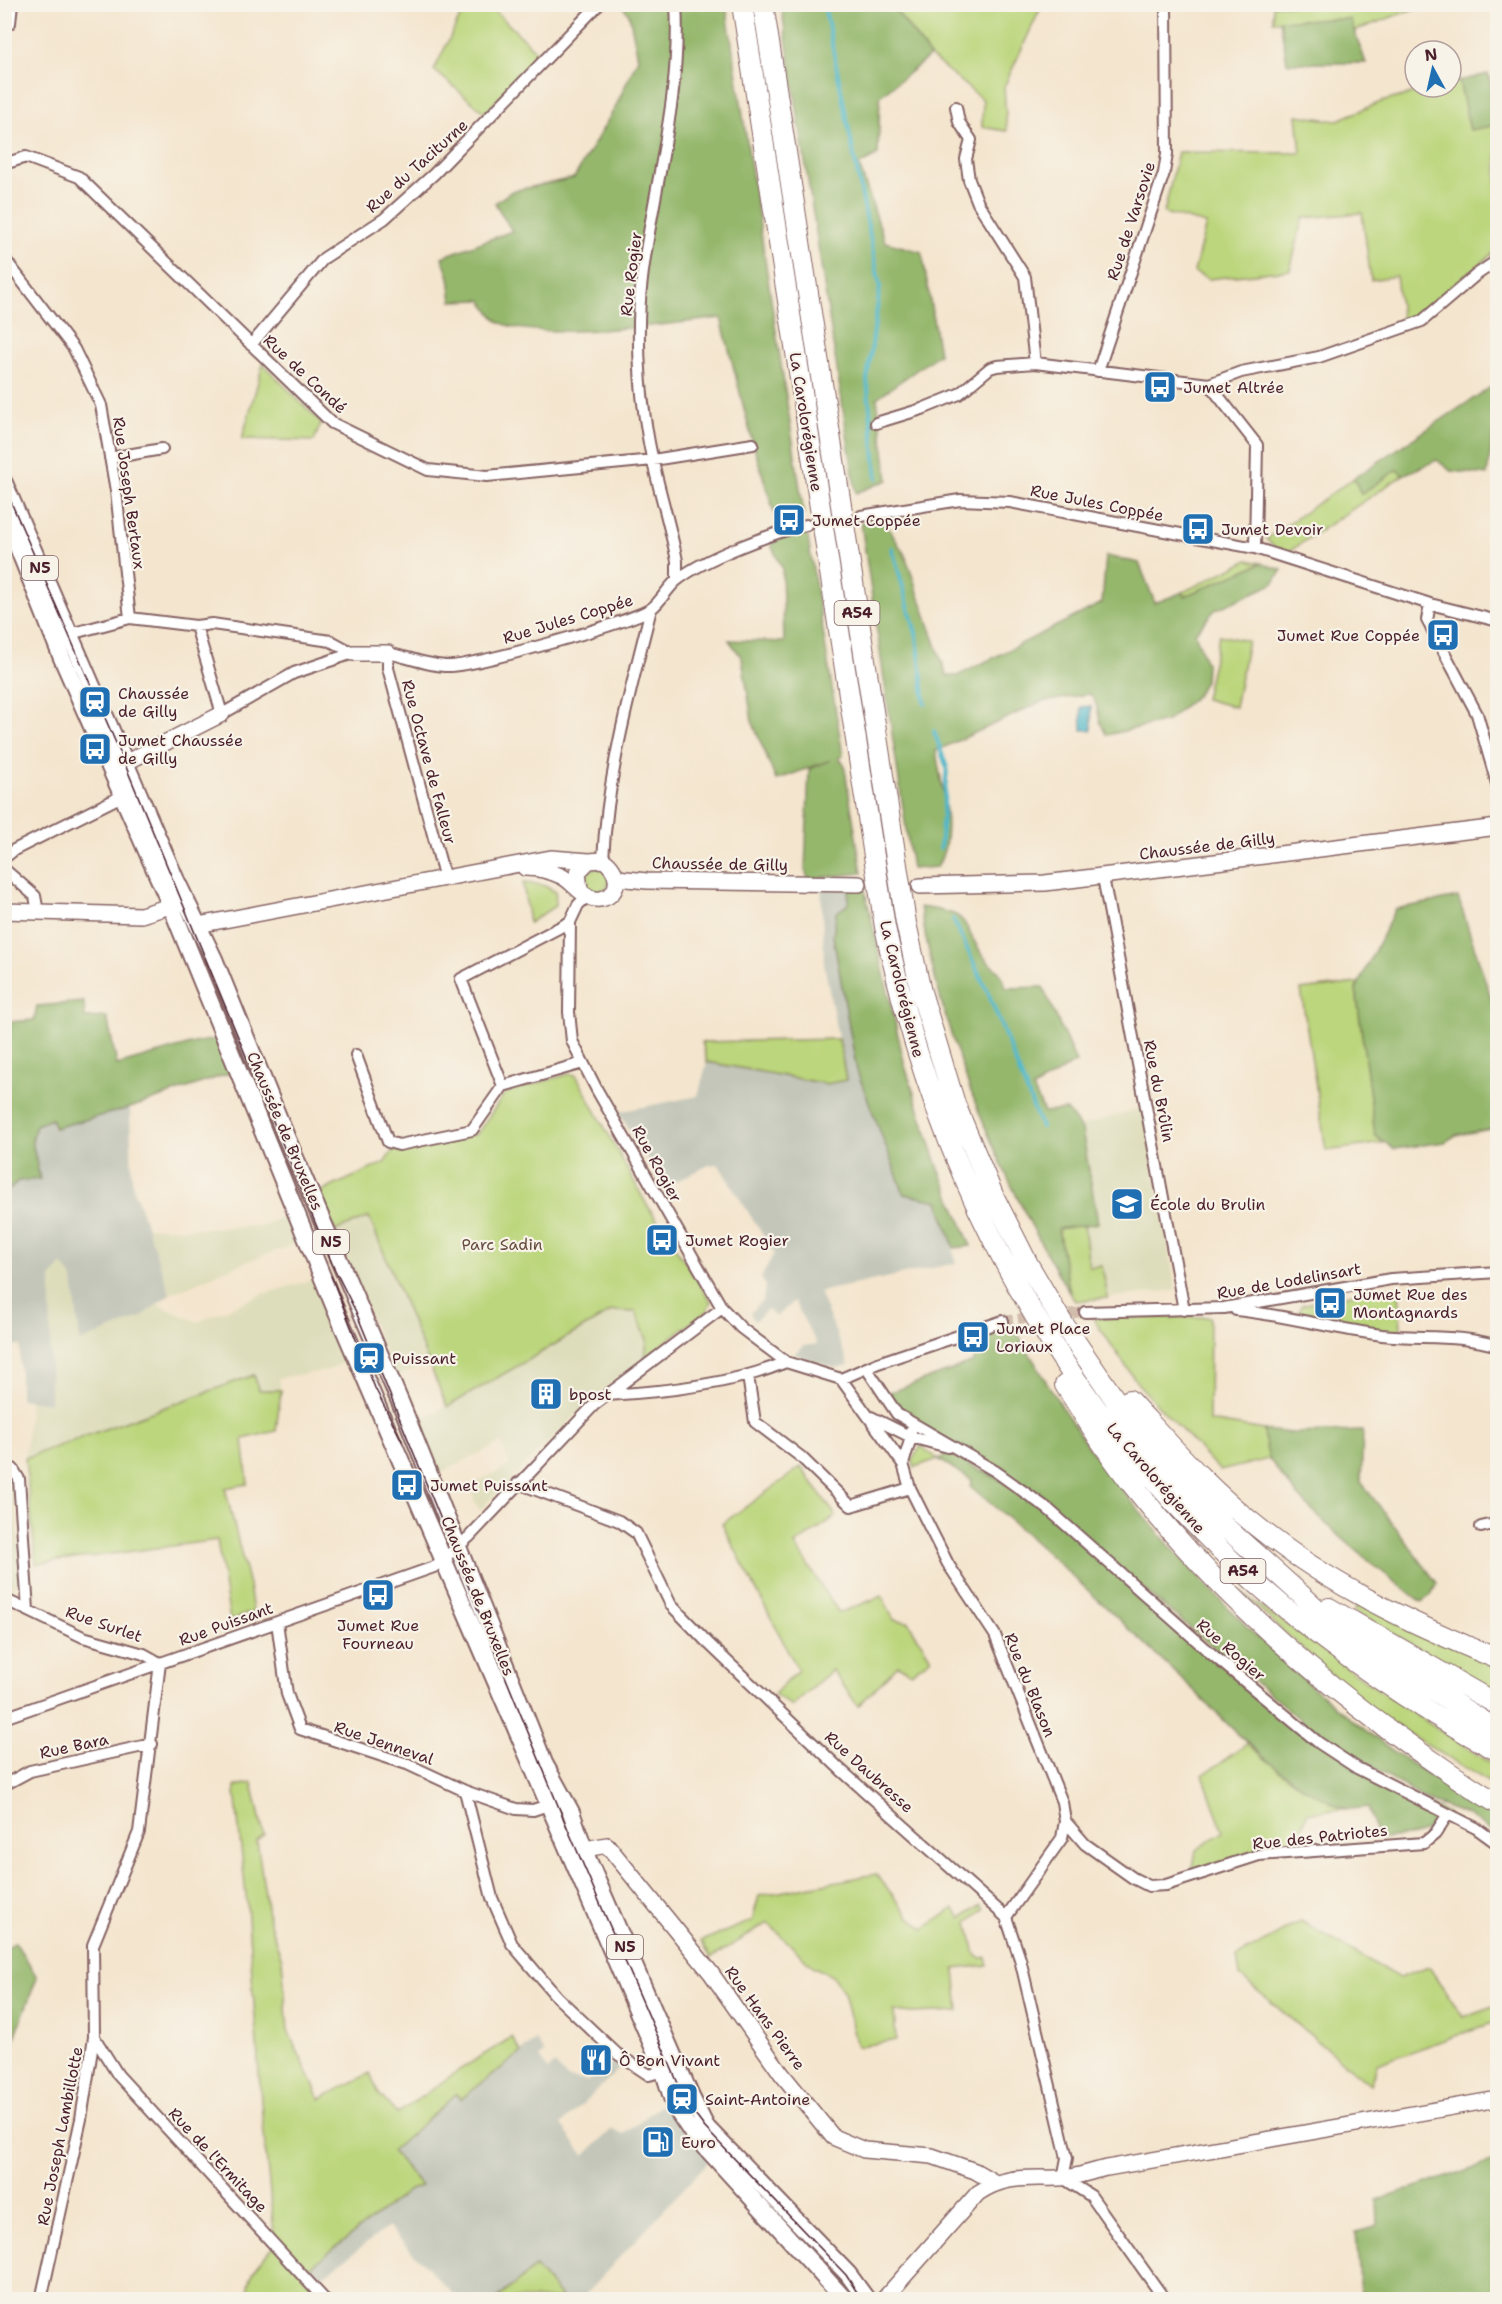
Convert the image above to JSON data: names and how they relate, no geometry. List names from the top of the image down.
{
  "streets": {
    "highway": ["La Carolorégienne", "A54"],
    "main road": ["N5", "Chaussée de Bruxelles"],
    "street": [
      "Rue du Taciturne",
      "Rue de Varsovie",
      "Rue Rogier",
      "Rue de Condé",
      "Rue Joseph Bertaux",
      "Rue Jules Coppée",
      "Rue Octave de Falleur",
      "Chaussée de Gilly",
      "Rue du Brûlin",
      "Rue de Lodelinsart",
      "Rue Surlet",
      "Rue Puissant",
      "Rue du Blason",
      "Rue Jenneval",
      "Rue Bara",
      "Rue Daubresse",
      "Rue des Patriotes",
      "Rue Hans Pierre",
      "Rue Joseph Lambillotte",
      "Rue de l'Ermitage"
    ]
  },
  "crossings": [
    ["Rue du Taciturne", "Rue de Condé"],
    ["Rue Rogier", "Rue de Condé"],
    ["Rue Rogier", "Rue Jules Coppée"],
    ["Rue Rogier", "Rue Puissant"],
    ["Rue Rogier", "Rue des Patriotes"],
    ["Rue Jules Coppée", "Rue Octave de Falleur"],
    ["Chaussée de Gilly", "Rue du Brûlin"],
    ["Rue du Brûlin", "Rue de Lodelinsart"],
    ["Chaussée de Bruxelles", "Rue Puissant"],
    ["Chaussée de Bruxelles", "Rue Jenneval"],
    ["Chaussée de Bruxelles", "Rue Hans Pierre"],
    ["Rue Surlet", "Rue Puissant"],
    ["Rue Surlet", "Rue Joseph Lambillotte"],
    ["Rue Puissant", "Rue Jenneval"],
    ["Rue Puissant", "Rue Daubresse"],
    ["Rue Puissant", "Rue Joseph Lambillotte"],
    ["Rue du Blason", "Rue des Patriotes"],
    ["Rue Bara", "Rue Joseph Lambillotte"],
    ["Rue Joseph Lambillotte", "Rue de l'Ermitage"]
  ],
  "parks": ["Parc Sadin"],
  "places": {
    "bus stop": [
      "Jumet Altrée",
      "Jumet Coppée",
      "Jumet Devoir",
      "Jumet Rue Coppée",
      "Jumet Chaussée de Gilly",
      "Jumet Rogier",
      "Jumet Rue des Montagnards",
      "Jumet Place Loriaux",
      "Jumet Puissant",
      "Jumet Rue Fourneau"
    ],
    "station": ["Chaussée de Gilly", "Puissant", "Saint-Antoine"],
    "school or university": ["École du Brulin"],
    "building": ["bpost"],
    "restaurant": ["Ô Bon Vivant"],
    "fuel station": ["Euro"]
  },
  "north": "top"
}
